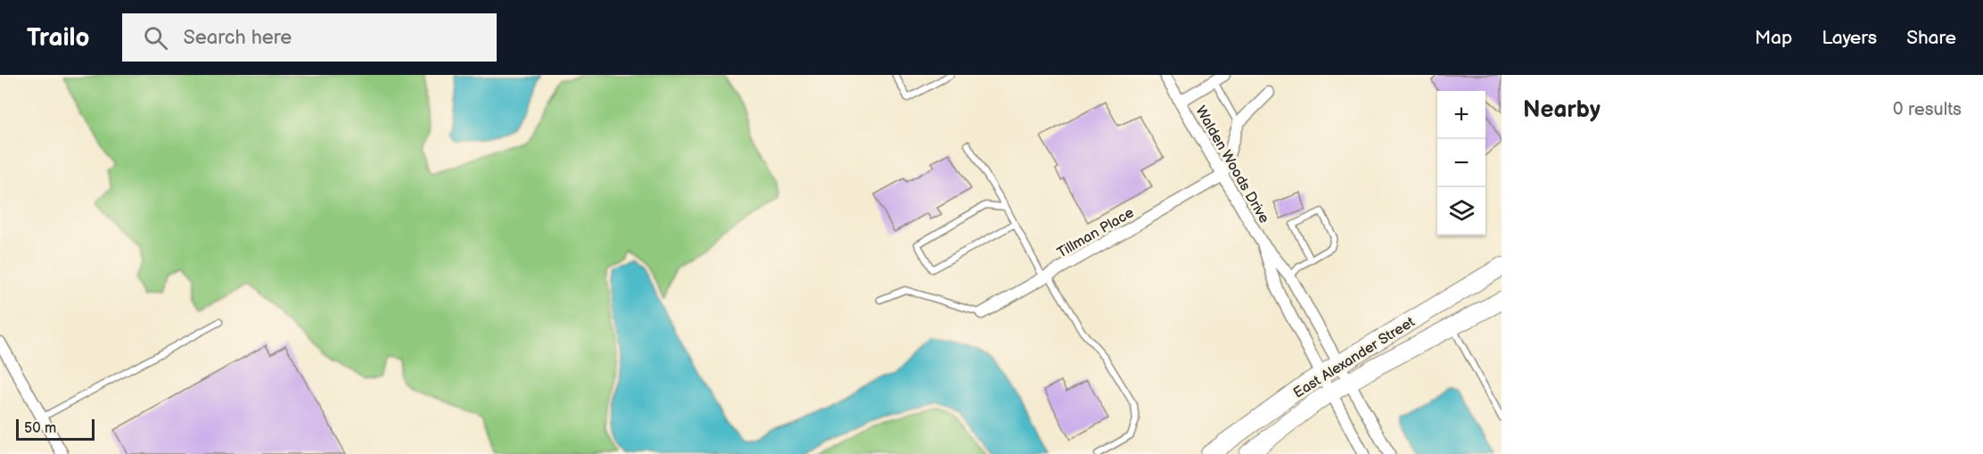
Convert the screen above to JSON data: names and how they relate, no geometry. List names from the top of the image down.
{
  "streets": {
    "main road": ["East Alexander Street"],
    "street": ["Walden Woods Drive", "Tillman Place"]
  },
  "crossings": [
    ["Walden Woods Drive", "Tillman Place"],
    ["Walden Woods Drive", "East Alexander Street"]
  ],
  "scale_bar": "50 m",
  "page": {
    "header": "Trailo",
    "search": "Search here",
    "nav": ["Map", "Layers", "Share"],
    "heading": ["Nearby", "0 results"],
    "map_buttons": ["+", "−"],
    "scale": "50 m"
  }
}
